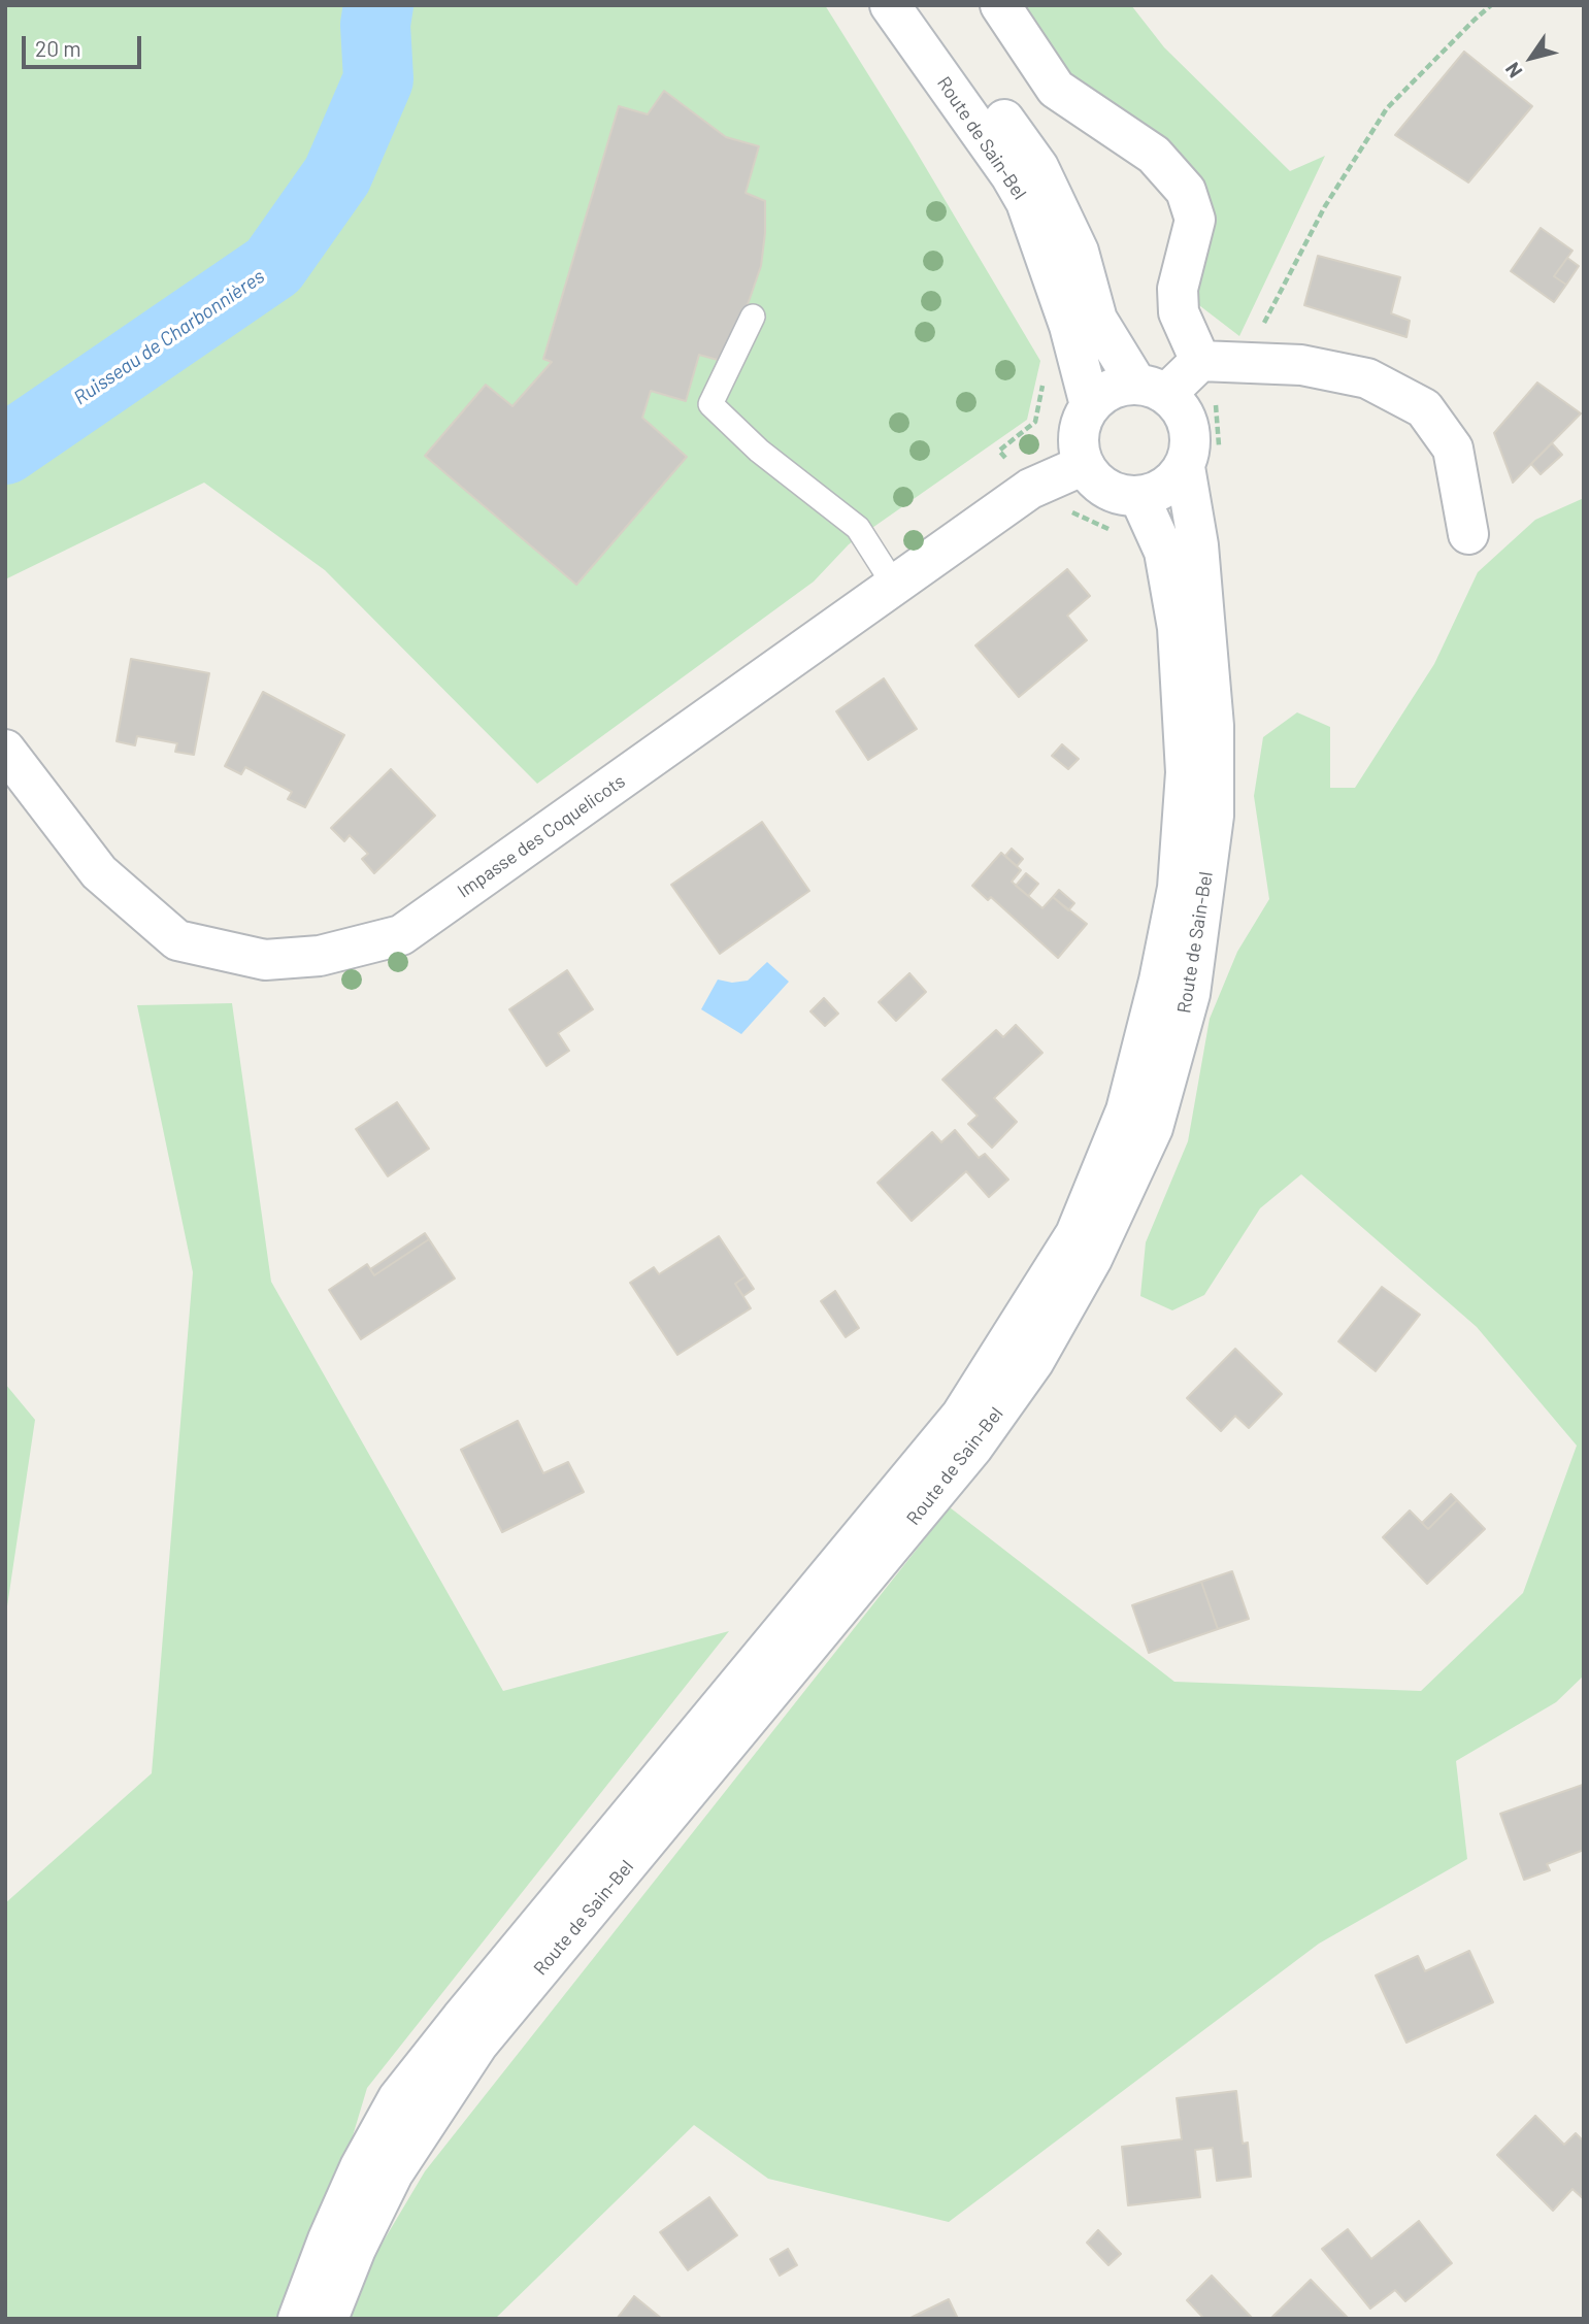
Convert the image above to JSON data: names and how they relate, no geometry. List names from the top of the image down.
{
  "streets": {
    "main road": ["Route de Sain-Bel", "Impasse des Coquelicots"]
  },
  "crossings": [
    ["Route de Sain-Bel", "Impasse des Coquelicots"]
  ],
  "water": ["Ruisseau de Charbonnières"],
  "scale_bar": "20 m",
  "north": "bottom left"
}
